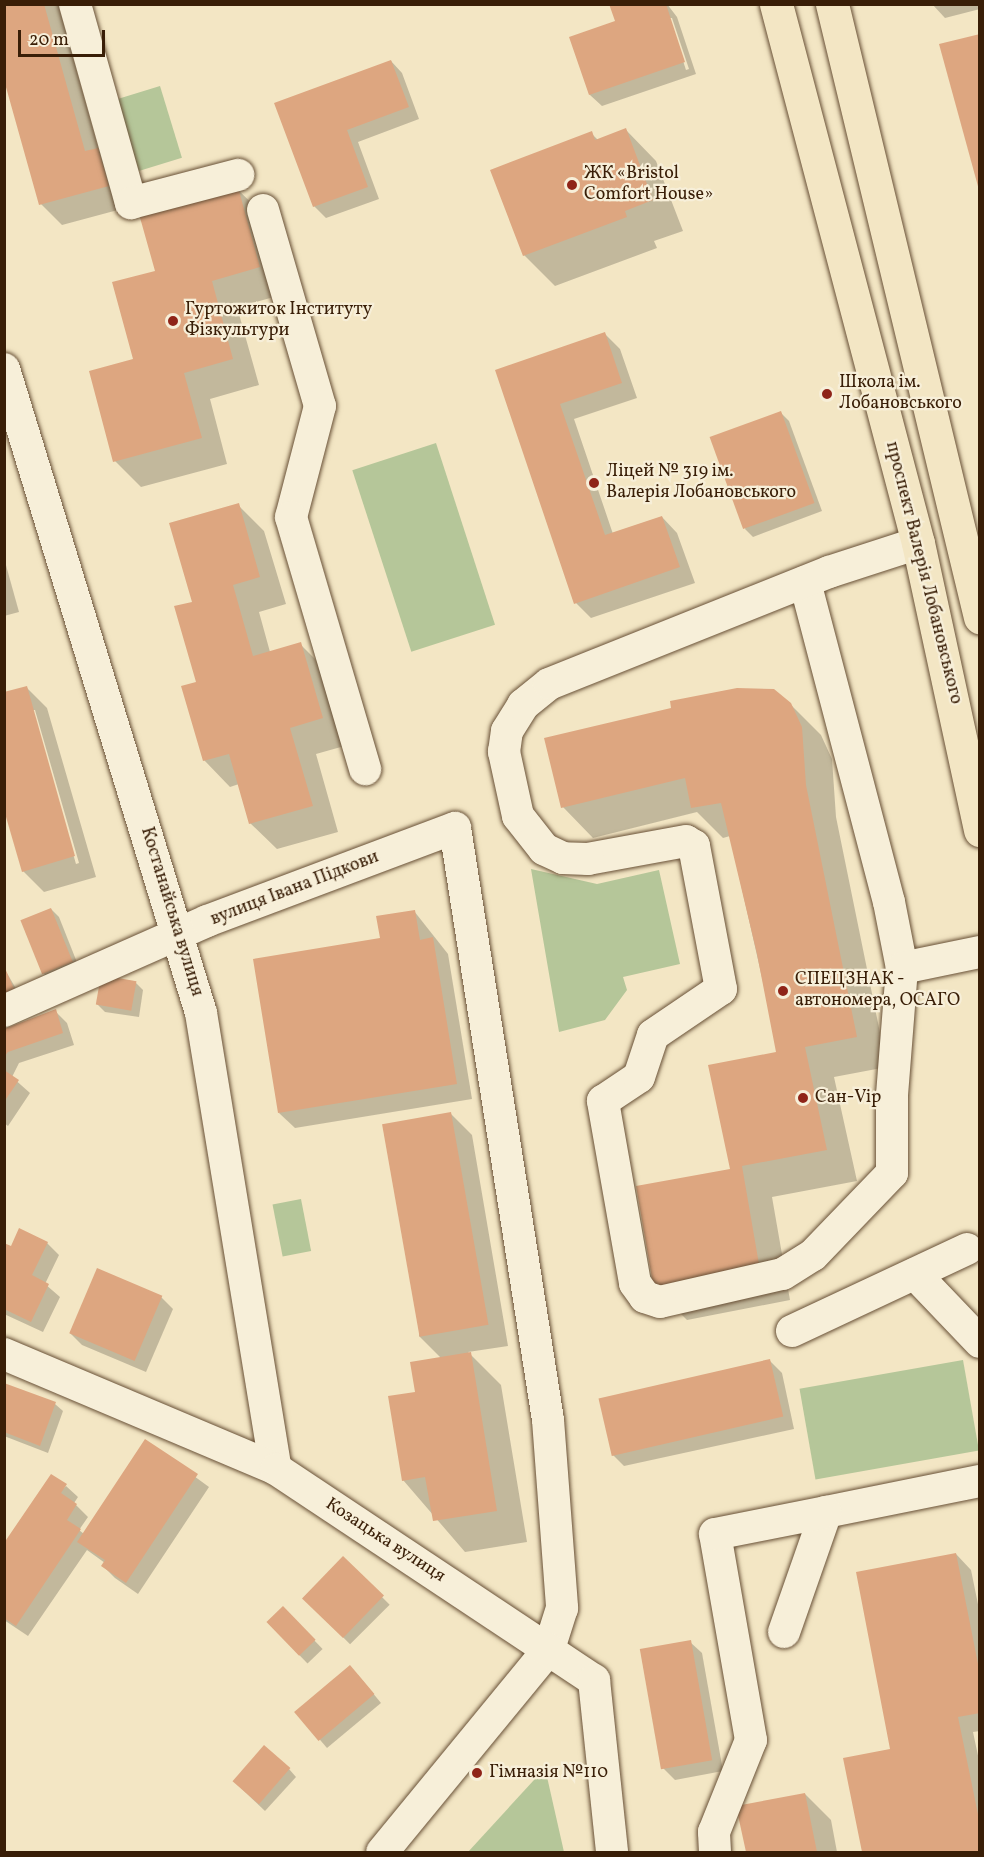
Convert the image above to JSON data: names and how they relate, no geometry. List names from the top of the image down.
{
  "streets": {
    "main road": ["проспект Валерія Лобановського"],
    "street": ["вулиця Івана Підкови", "Костанайська вулиця", "Козацька вулиця"]
  },
  "crossings": [
    ["вулиця Івана Підкови", "Костанайська вулиця"],
    ["вулиця Івана Підкови", "Козацька вулиця"],
    ["Костанайська вулиця", "Козацька вулиця"]
  ],
  "places": [
    "ЖК «Bristol Comfort House»",
    "Гуртожиток Інституту Фізкультури",
    "Школа ім. Лобановського",
    "Ліцей № 319 ім. Валерія Лобановського",
    "СПЕЦЗНАК - автономера, ОСАГО",
    "Сан-Vip",
    "Гімназія №110"
  ],
  "scale_bar": "20 m"
}
